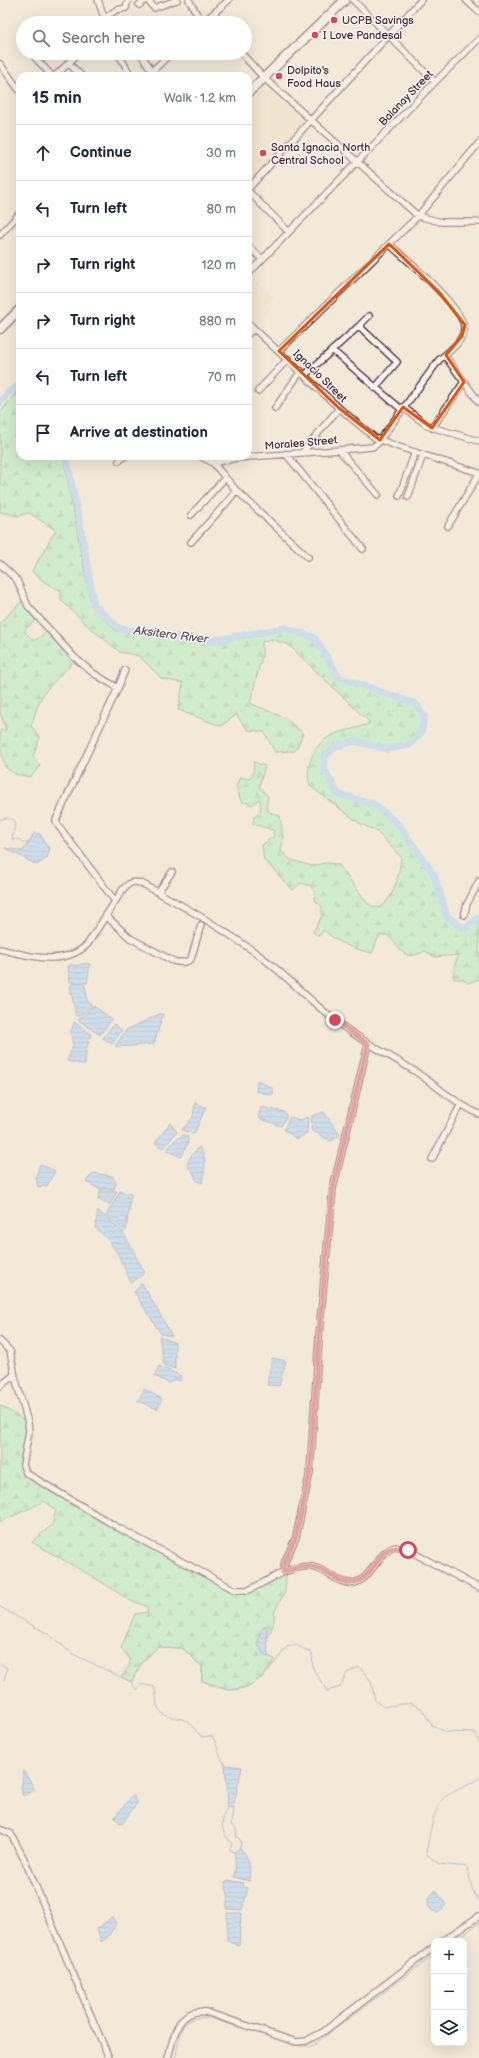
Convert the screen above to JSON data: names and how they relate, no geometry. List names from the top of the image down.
{
  "streets": {
    "street": ["Balanay Street", "Ignacio Street", "Morales Street"]
  },
  "crossings": [
    ["Ignacio Street", "Morales Street"]
  ],
  "water": ["Aksitero River"],
  "places": [
    "UCPB Savings",
    "I Love Pandesal",
    "Dolpito's Food Haus",
    "Santa Ignacia North Central School"
  ],
  "page": {
    "search": "Search here",
    "heading": ["15 min", "Walk · 1.2 km"],
    "list": [
      ["Continue", "30 m"],
      ["Turn left", "80 m"],
      ["Turn right", "120 m"],
      ["Turn right", "880 m"],
      ["Turn left", "70 m"],
      "Arrive at destination"
    ],
    "map_buttons": ["+", "−"]
  }
}
